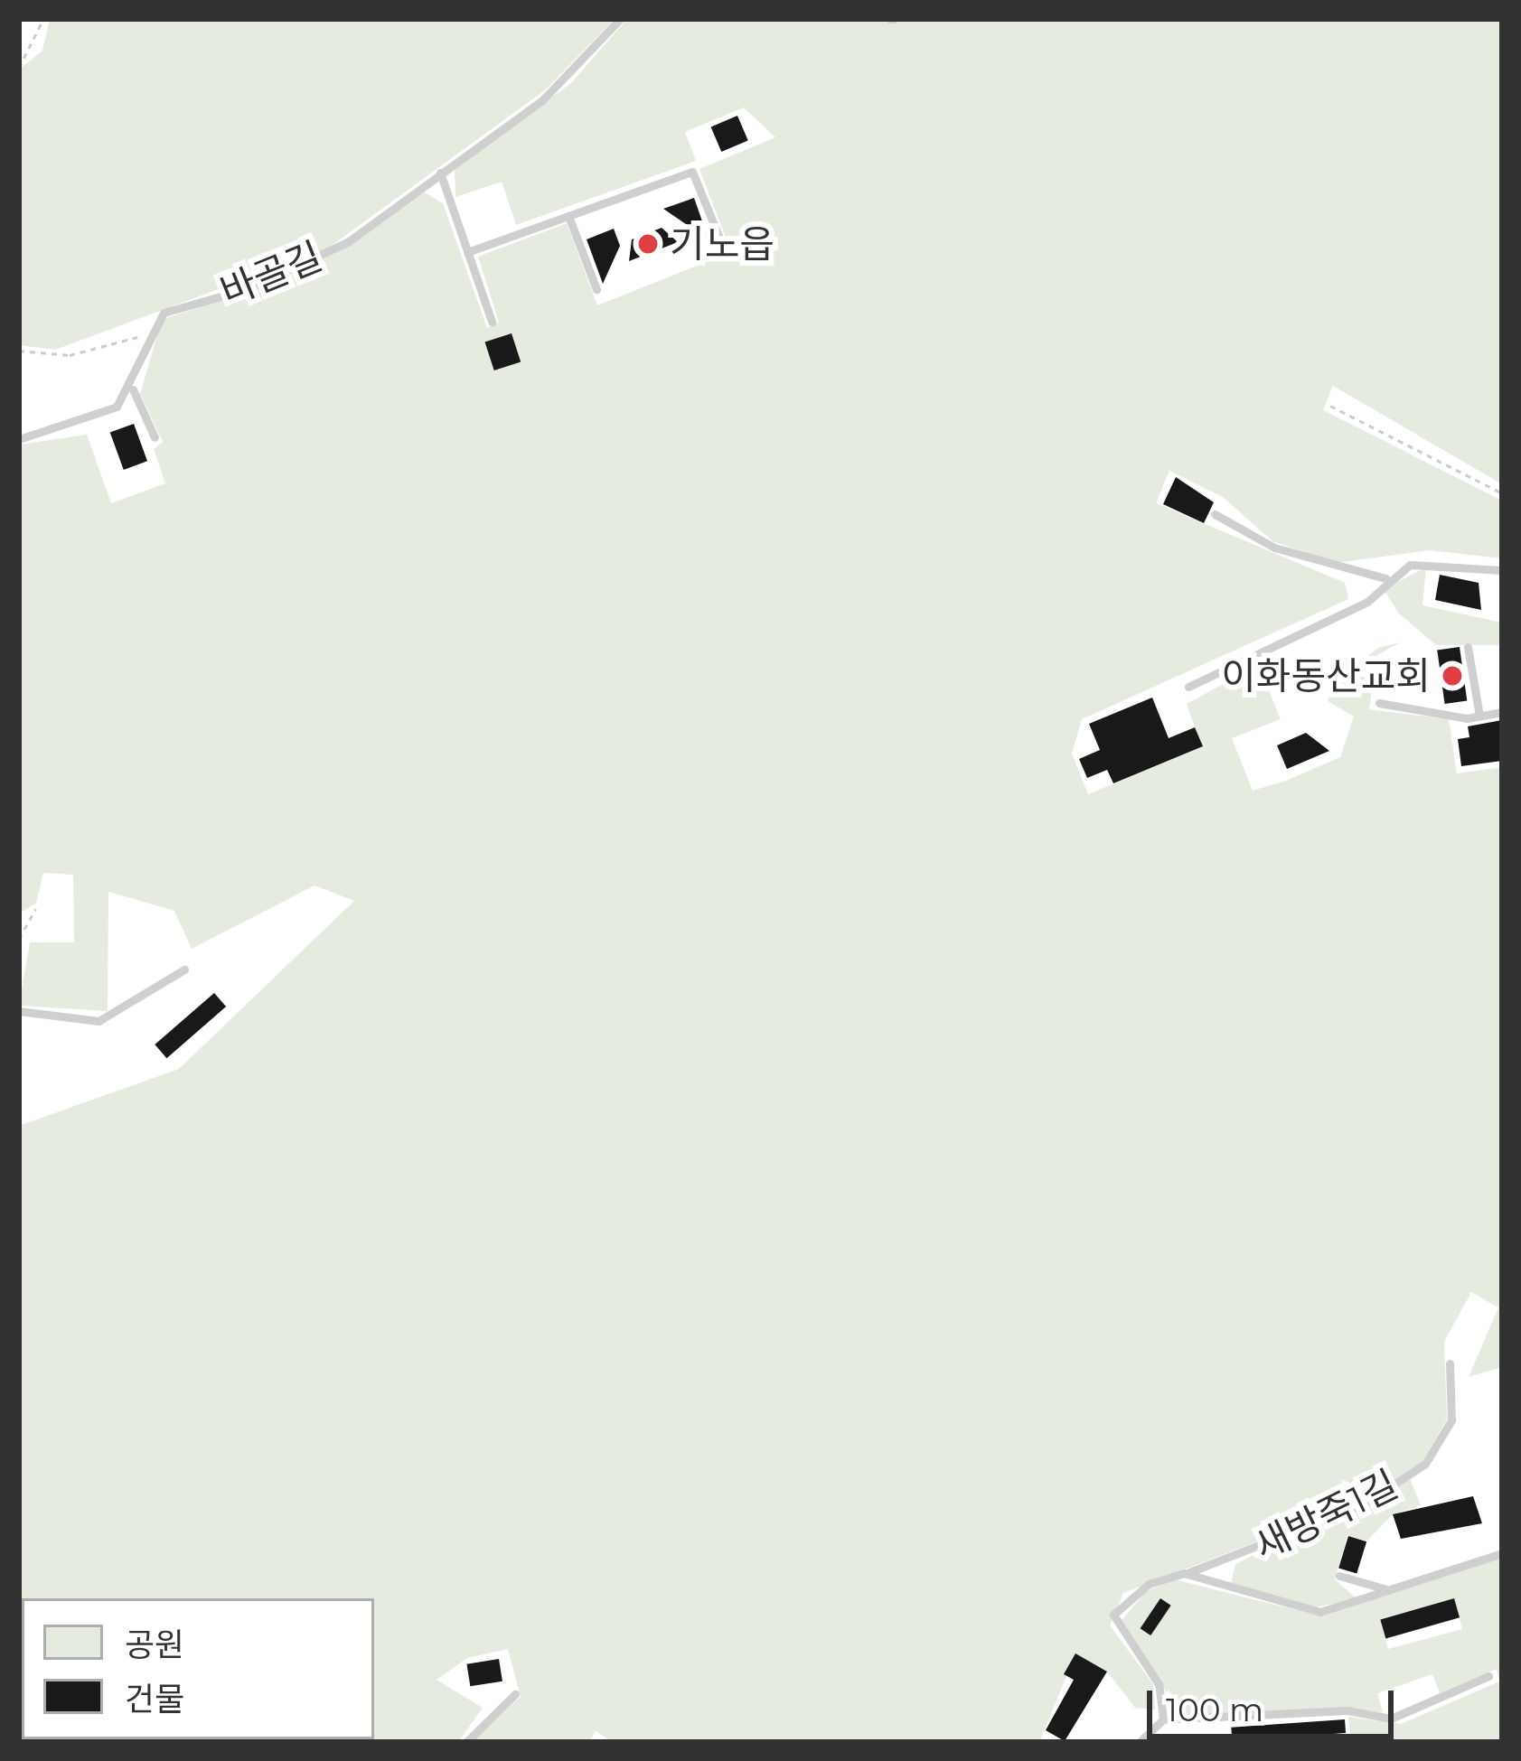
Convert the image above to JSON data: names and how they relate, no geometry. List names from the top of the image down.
{
  "streets": {
    "lane": ["바골길", "새방죽1길"]
  },
  "places": ["기노읍", "이화동산교회"],
  "legend": ["공원", "건물"],
  "scale_bar": "100 m"
}
